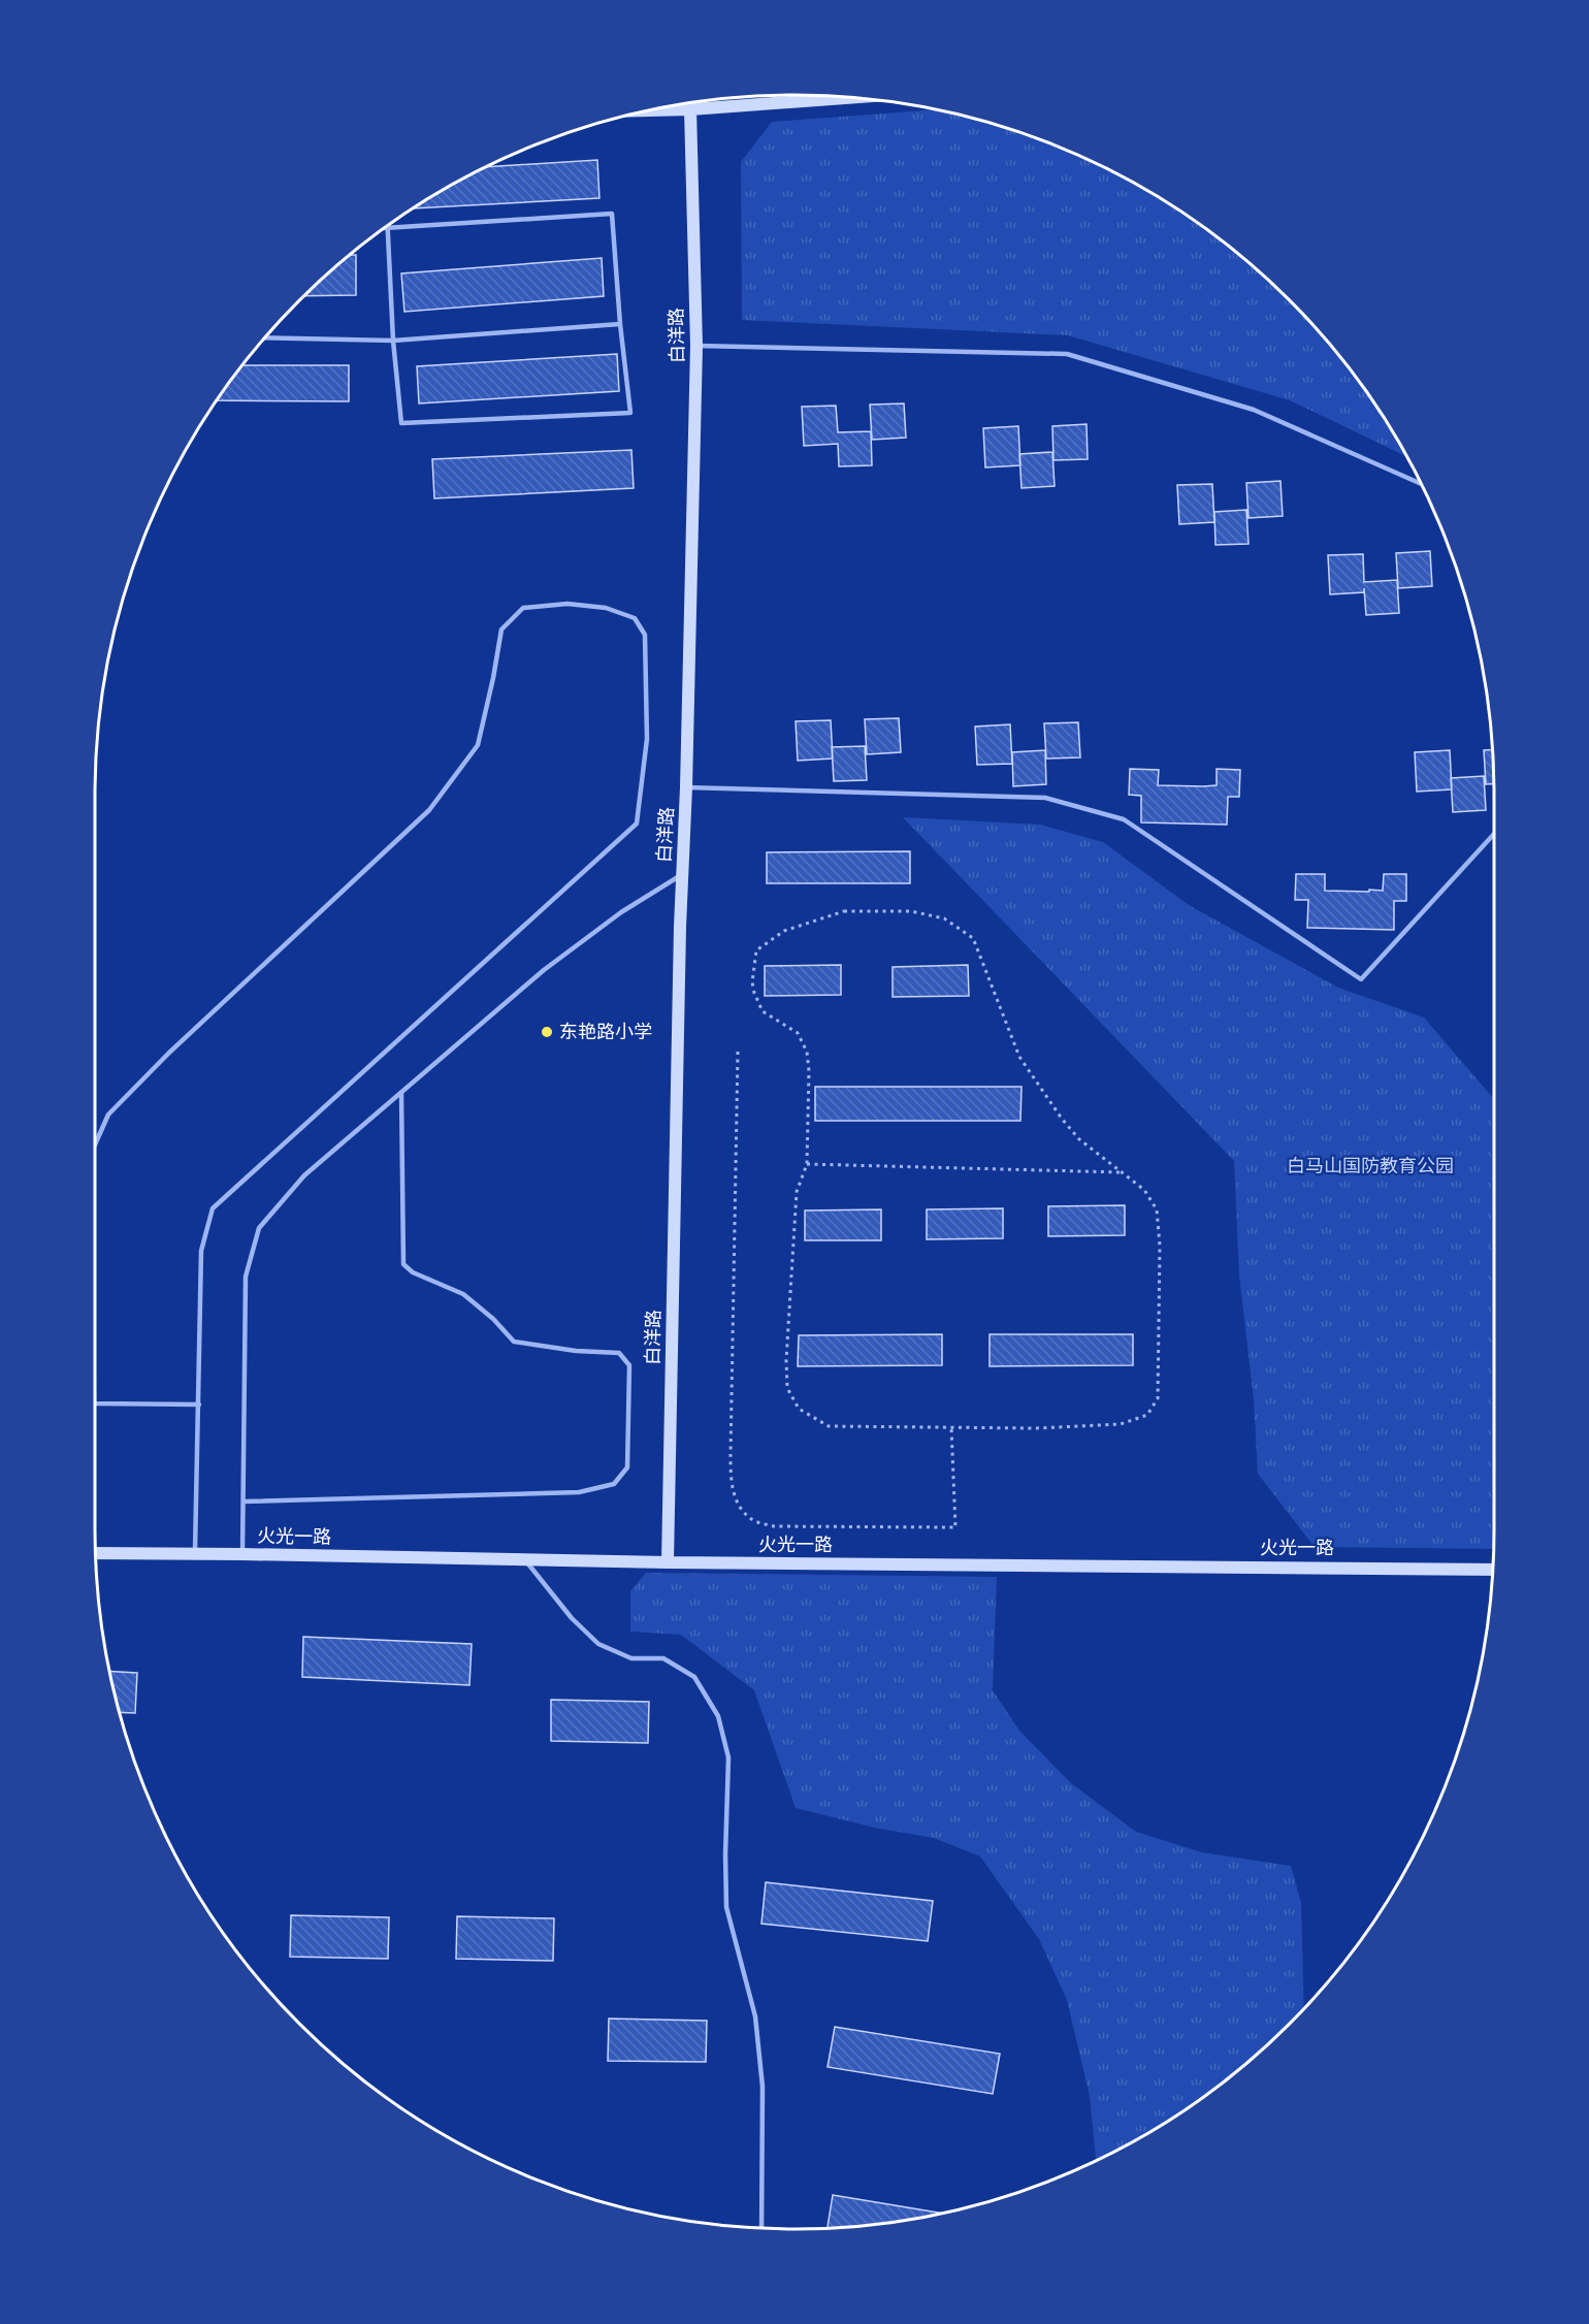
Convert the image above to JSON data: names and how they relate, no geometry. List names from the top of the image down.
{
  "streets": {
    "street": ["白洋路", "火光一路"]
  },
  "crossings": [
    ["白洋路", "火光一路"]
  ],
  "parks": ["白马山国防教育公园"],
  "places": ["东艳路小学"]
}
